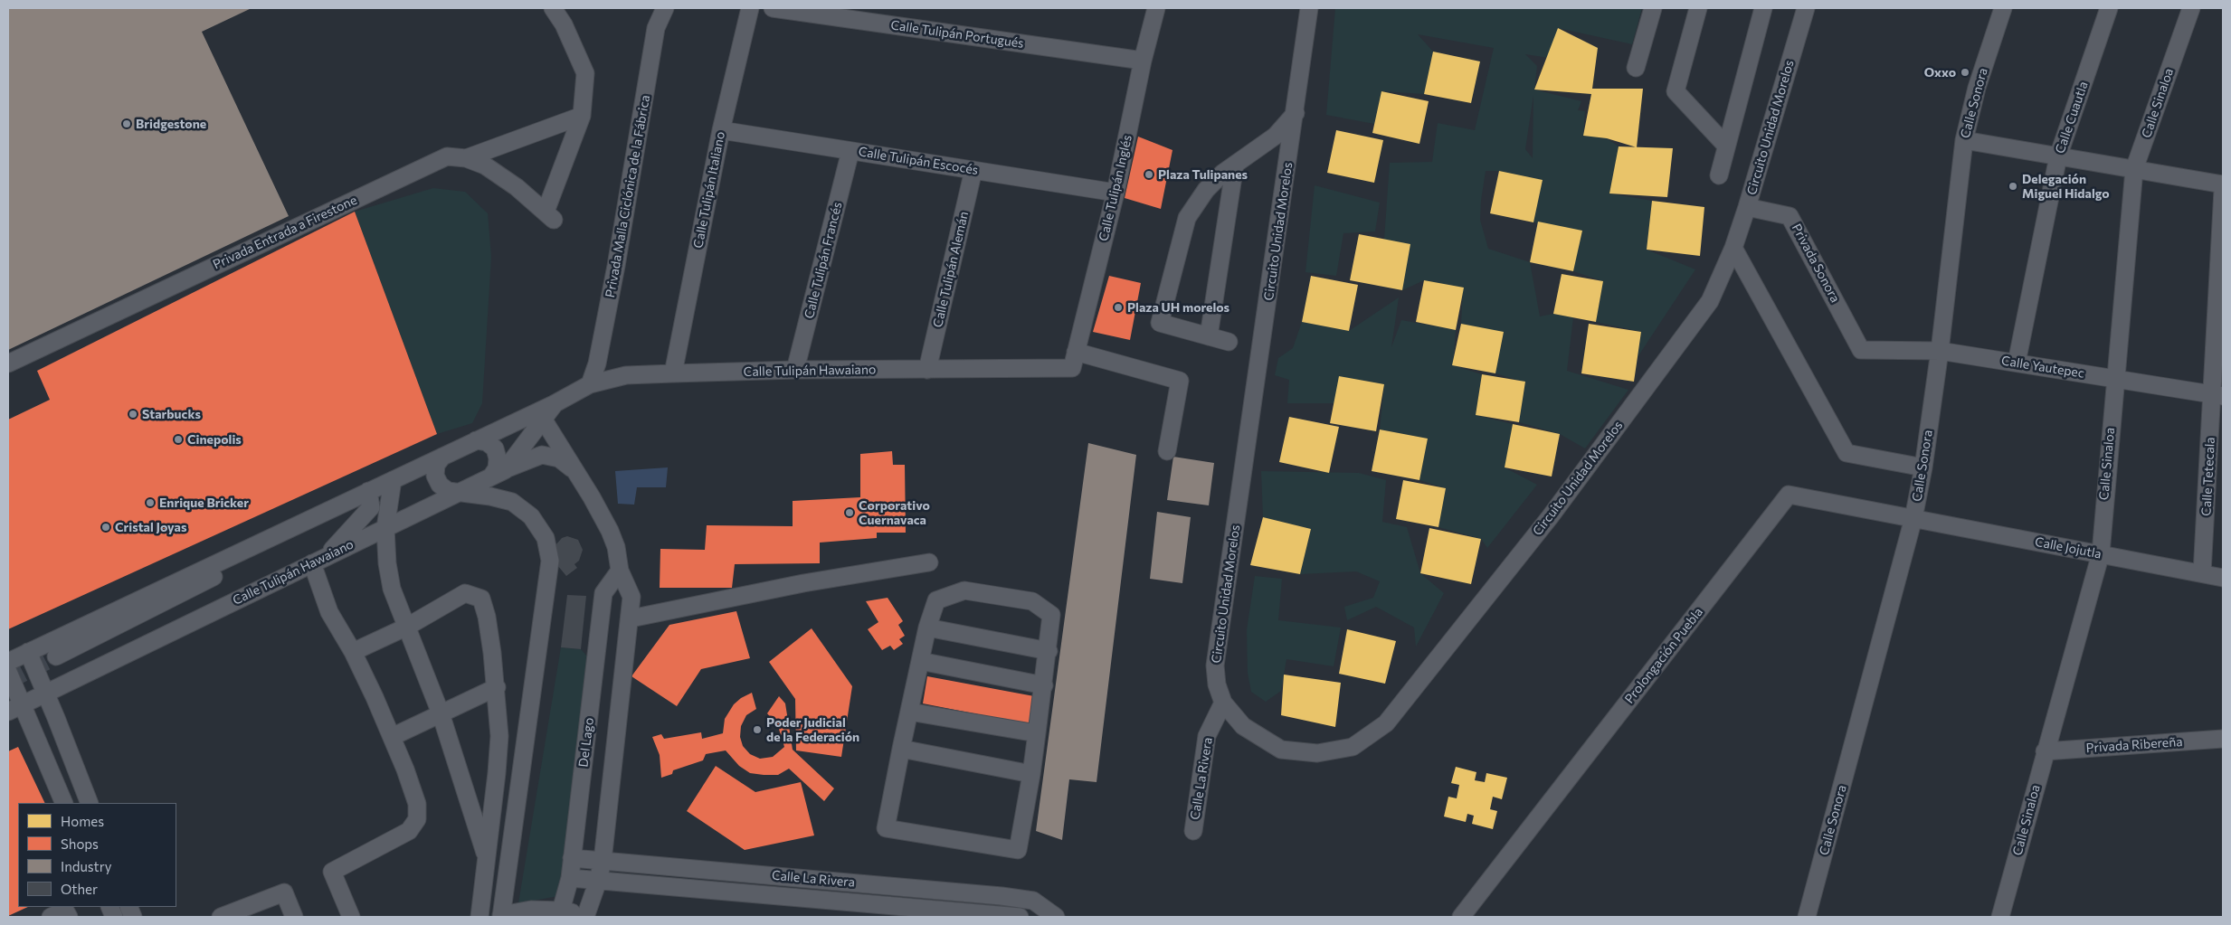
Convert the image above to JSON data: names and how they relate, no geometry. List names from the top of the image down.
{
  "streets": {
    "street": [
      "Calle Tulipán Portugués",
      "Calle Sonora",
      "Calle Sinaloa",
      "Calle Cuautla",
      "Circuito Unidad Morelos",
      "Calle Tulipán Escocés",
      "Calle Tulipán Inglés",
      "Calle Tulipán Italiano",
      "Privada Malla Ciclónica de la Fábrica",
      "Privada Entrada a Firestone",
      "Calle Tulipán Francés",
      "Privada Sonora",
      "Calle Tulipán Alemán",
      "Calle Yautepec",
      "Calle Tulipán Hawaiano",
      "Calle Tetecala",
      "Calle Jojutla",
      "Prolongación Puebla",
      "Del Lago",
      "Privada Ribereña",
      "Calle La Rivera"
    ]
  },
  "crossings": [
    ["Calle Tulipán Portugués", "Calle Tulipán Inglés"],
    ["Calle Sonora", "Calle Yautepec"],
    ["Calle Sonora", "Calle Jojutla"],
    ["Calle Sonora", "Prolongación Puebla"],
    ["Calle Sinaloa", "Calle Yautepec"],
    ["Calle Sinaloa", "Calle Jojutla"],
    ["Calle Sinaloa", "Privada Ribereña"],
    ["Calle Cuautla", "Calle Yautepec"],
    ["Circuito Unidad Morelos", "Privada Sonora"],
    ["Circuito Unidad Morelos", "Calle La Rivera"],
    ["Calle Tulipán Escocés", "Calle Tulipán Inglés"],
    ["Calle Tulipán Escocés", "Calle Tulipán Italiano"],
    ["Calle Tulipán Escocés", "Calle Tulipán Francés"],
    ["Calle Tulipán Escocés", "Calle Tulipán Alemán"],
    ["Calle Tulipán Inglés", "Calle Tulipán Hawaiano"],
    ["Calle Tulipán Italiano", "Calle Tulipán Hawaiano"],
    ["Privada Malla Ciclónica de la Fábrica", "Calle Tulipán Hawaiano"],
    ["Calle Tulipán Francés", "Calle Tulipán Hawaiano"],
    ["Privada Sonora", "Calle Yautepec"],
    ["Calle Tulipán Alemán", "Calle Tulipán Hawaiano"],
    ["Calle Yautepec", "Calle Tetecala"],
    ["Calle Tetecala", "Calle Jojutla"],
    ["Calle Jojutla", "Prolongación Puebla"],
    ["Del Lago", "Calle La Rivera"]
  ],
  "places": [
    "Oxxo",
    "Bridgestone",
    "Plaza Tulipanes",
    "Delegación Miguel Hidalgo",
    "Plaza UH morelos",
    "Starbucks",
    "Cinepolis",
    "Enrique Bricker",
    "Corporativo Cuernavaca",
    "Cristal Joyas",
    "Poder Judicial de la Federación"
  ],
  "legend": [
    "Homes",
    "Shops",
    "Industry",
    "Other"
  ]
}
